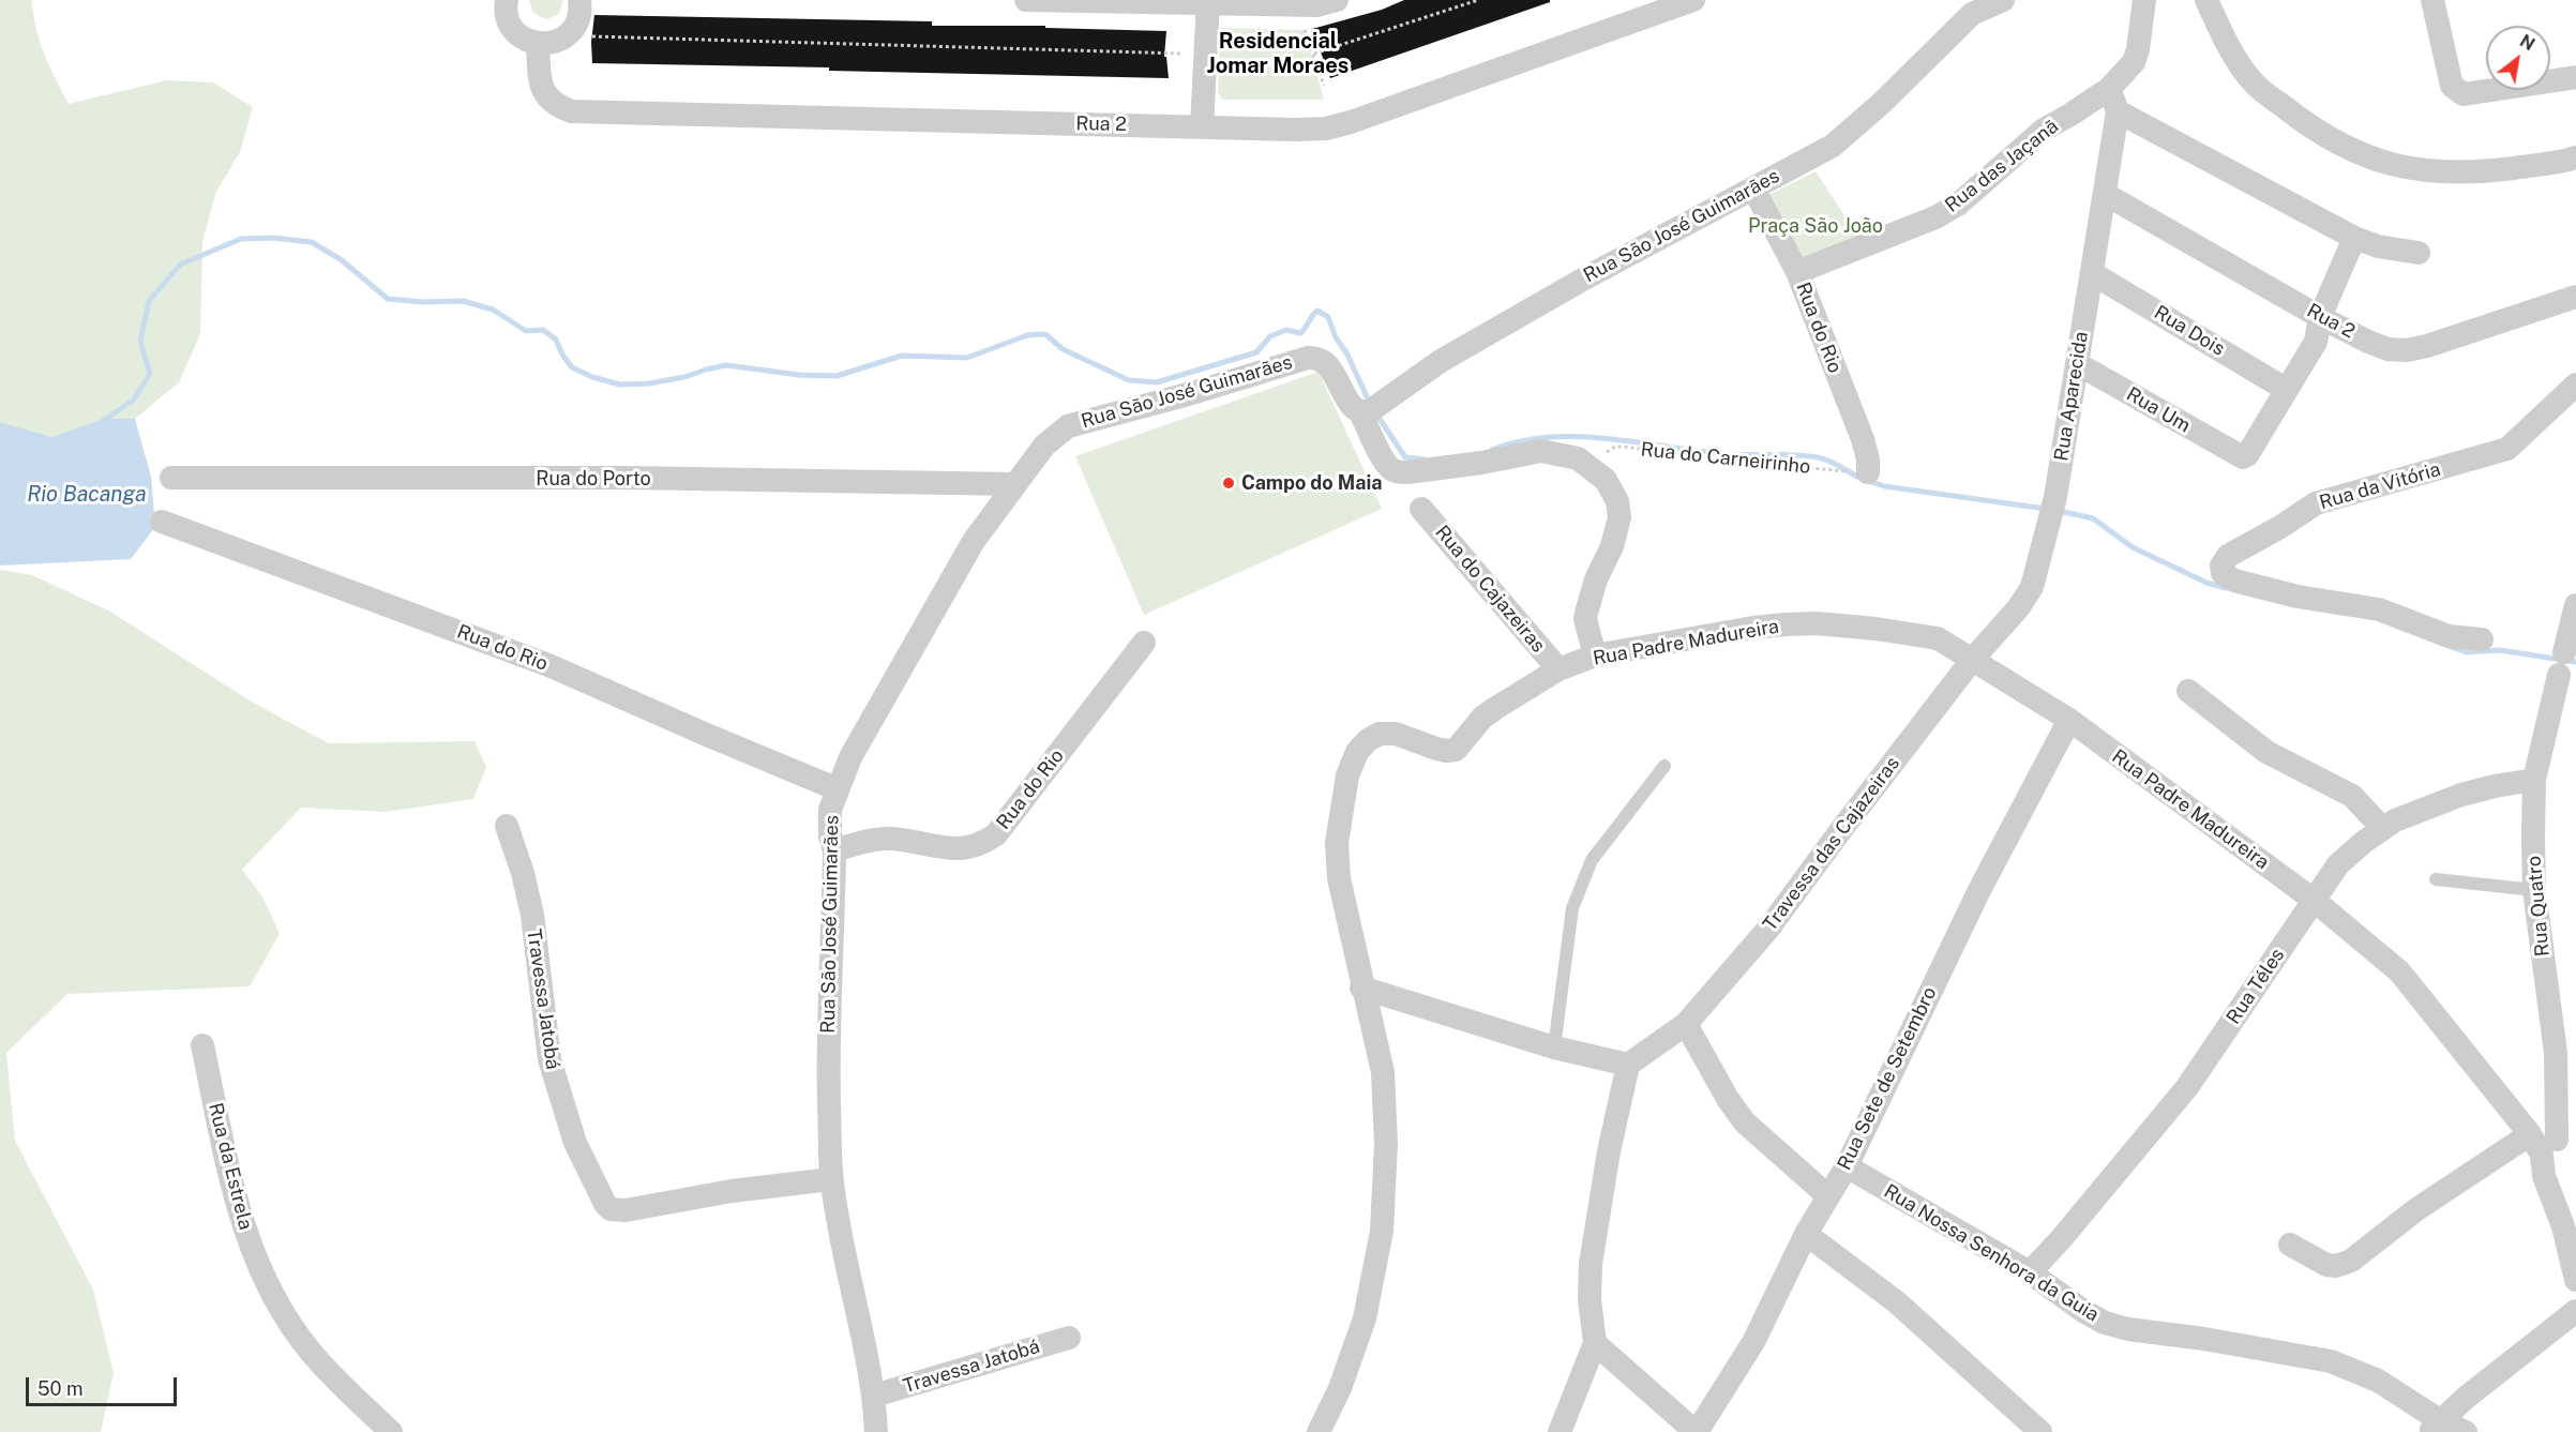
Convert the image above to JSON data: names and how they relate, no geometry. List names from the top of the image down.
{
  "streets": {
    "street": [
      "Rua 2",
      "Rua das Jaçanã",
      "Rua São José Guimarães",
      "Rua do Rio",
      "Rua Dois",
      "Rua Aparecida",
      "Rua Um",
      "Rua do Porto",
      "Rua da Vitória",
      "Rua do Cajazeiras",
      "Rua Padre Madureira",
      "Travessa das Cajazeiras",
      "Rua Quatro",
      "Rua Téles",
      "Travessa Jatobá",
      "Rua Sete de Setembro",
      "Rua da Estrela",
      "Rua Nossa Senhora da Guia"
    ],
    "path": ["Rua do Carneirinho"]
  },
  "crossings": [
    ["Rua 2", "Rua Aparecida"],
    ["Rua das Jaçanã", "Rua do Rio"],
    ["Rua São José Guimarães", "Rua do Rio"],
    ["Rua São José Guimarães", "Rua do Porto"],
    ["Rua São José Guimarães", "Travessa Jatobá"],
    ["Rua do Rio", "Rua do Carneirinho"],
    ["Rua Dois", "Rua Aparecida"],
    ["Rua Dois", "Rua Um"],
    ["Rua Aparecida", "Rua Um"],
    ["Rua Aparecida", "Rua Padre Madureira"],
    ["Rua Aparecida", "Travessa das Cajazeiras"],
    ["Rua do Cajazeiras", "Rua Padre Madureira"],
    ["Rua Padre Madureira", "Travessa das Cajazeiras"],
    ["Rua Padre Madureira", "Rua Téles"],
    ["Rua Padre Madureira", "Rua Sete de Setembro"],
    ["Rua Quatro", "Rua Téles"],
    ["Rua Téles", "Rua Nossa Senhora da Guia"],
    ["Rua Sete de Setembro", "Rua Nossa Senhora da Guia"]
  ],
  "districts": ["Residencial Jomar Moraes"],
  "water": ["Rio Bacanga"],
  "parks": ["Praça São João"],
  "places": ["Campo do Maia"],
  "scale_bar": "50 m",
  "north": "top right"
}
